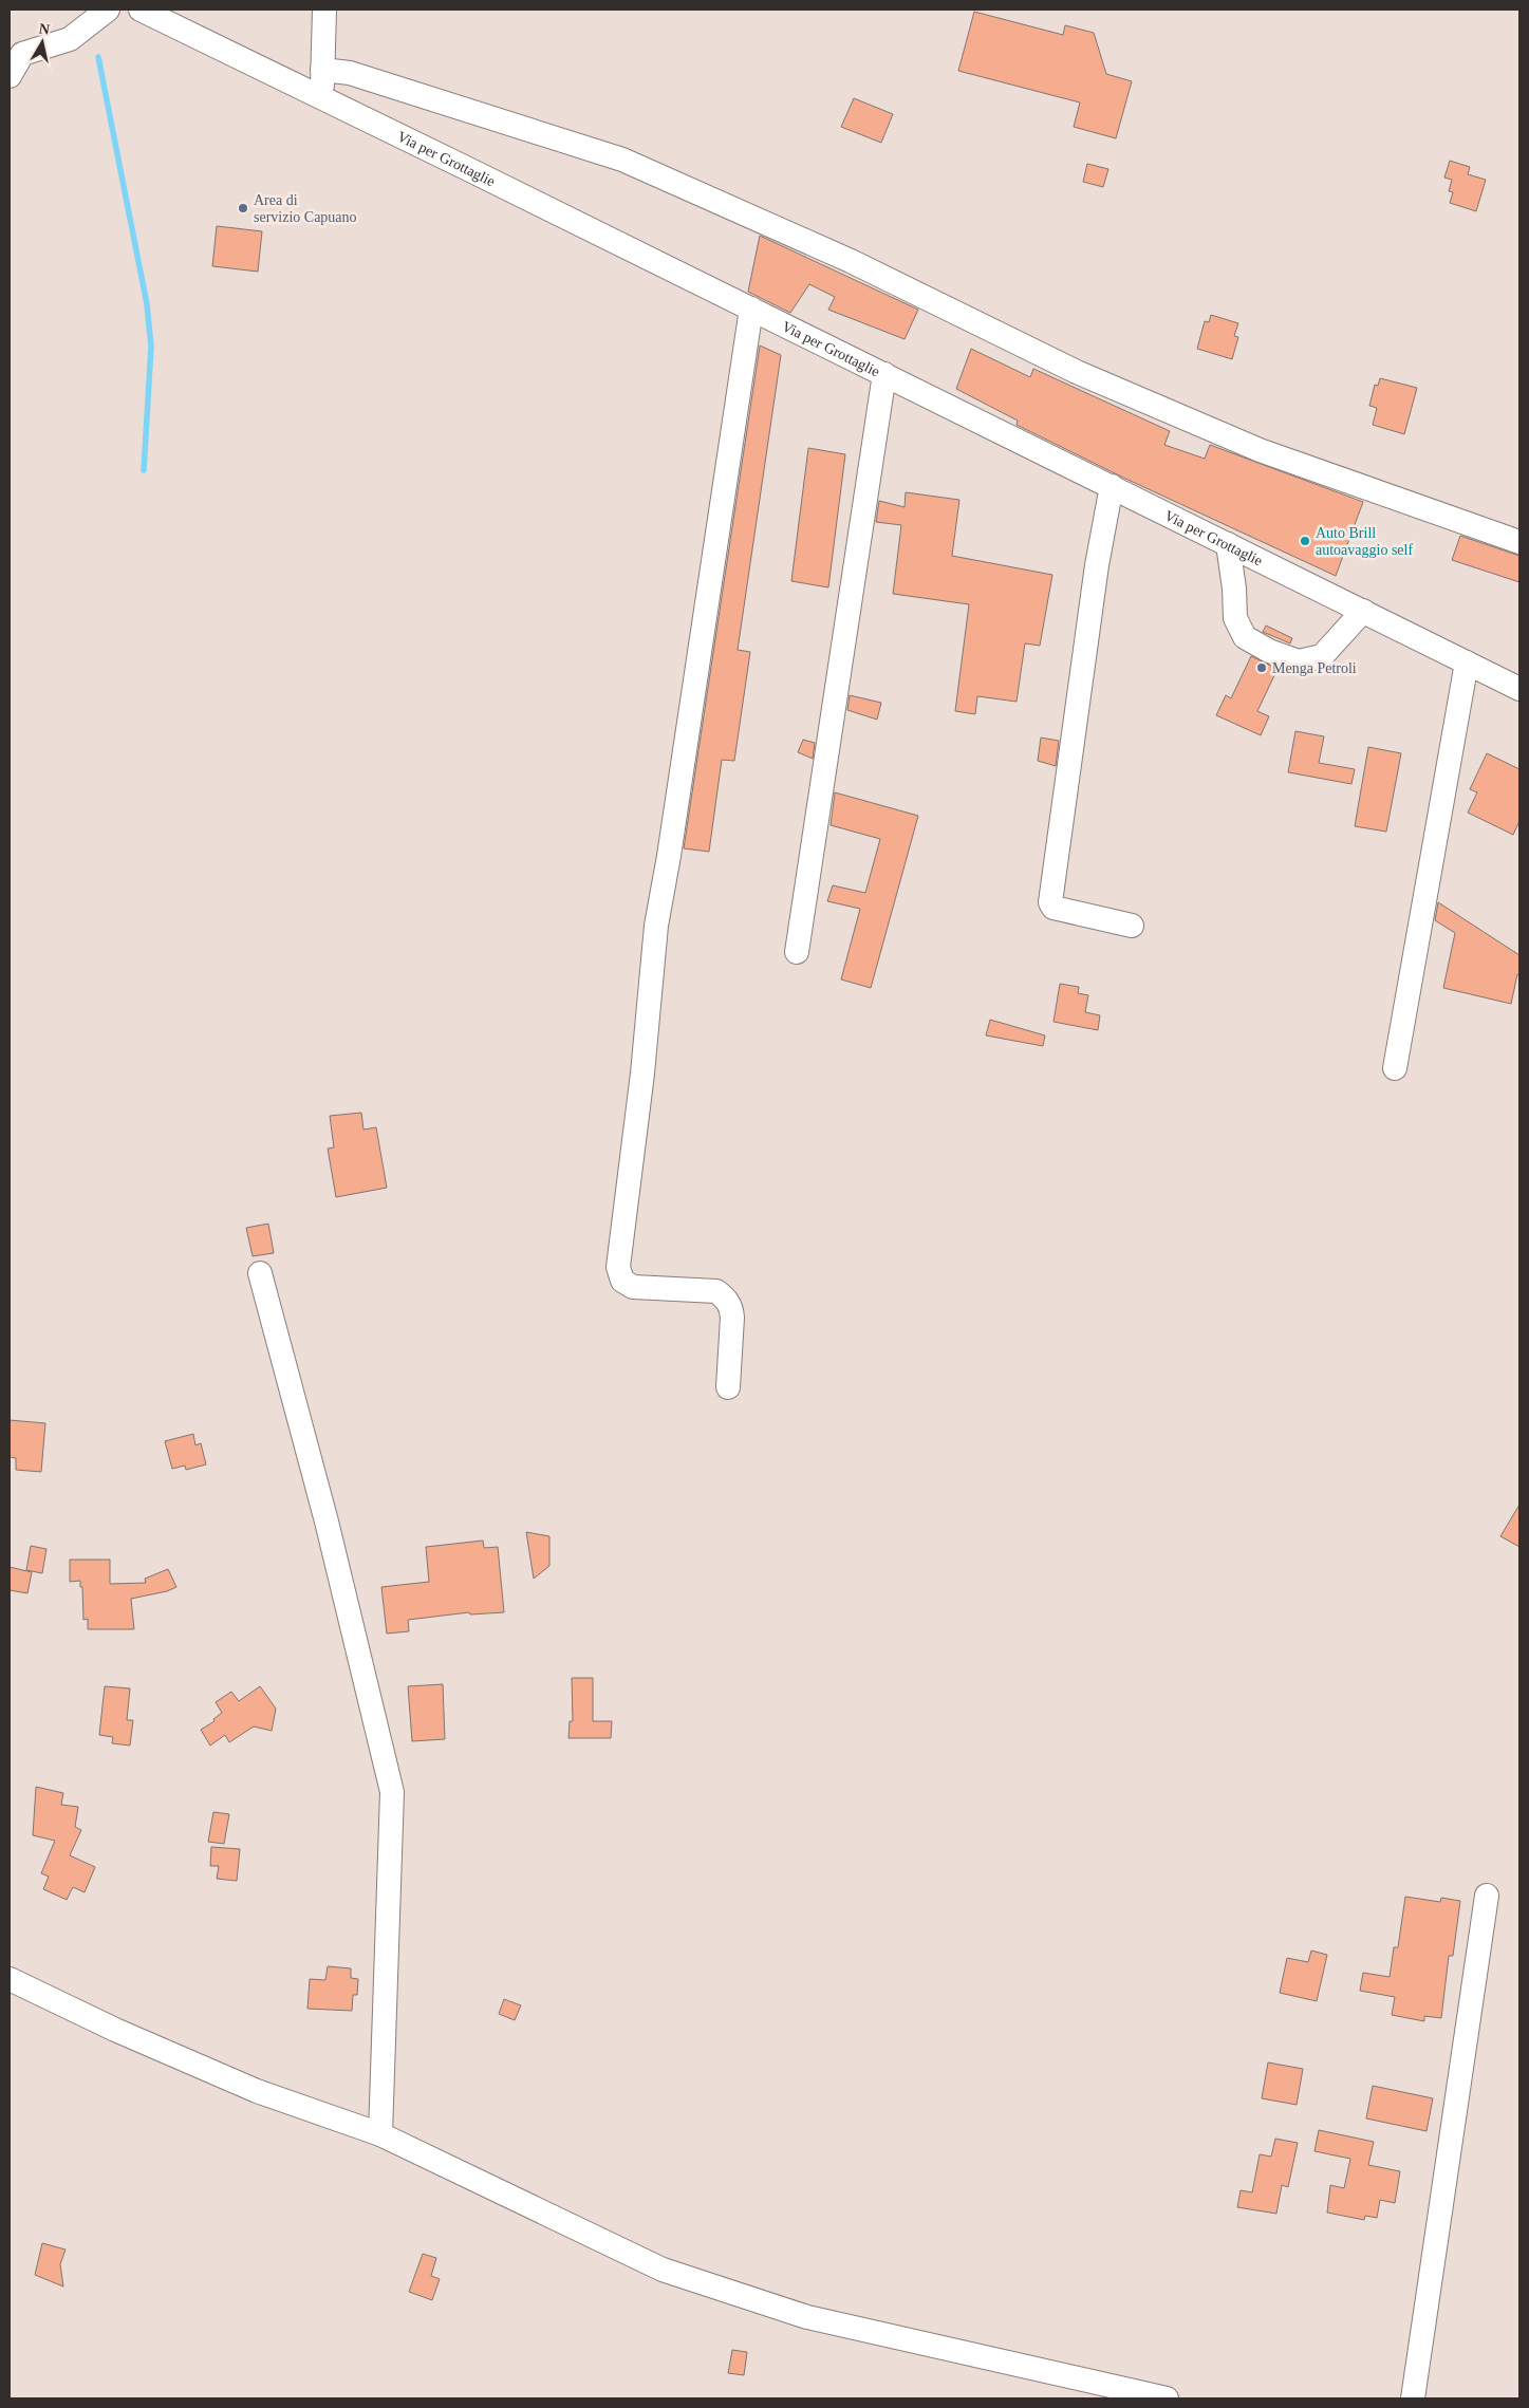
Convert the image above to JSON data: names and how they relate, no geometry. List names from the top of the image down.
{
  "streets": {
    "street": ["Via per Grottaglie"]
  },
  "places": ["Area di servizio Capuano", "Auto Brill autoavaggio self", "Menga Petroli"],
  "north": "top"
}
